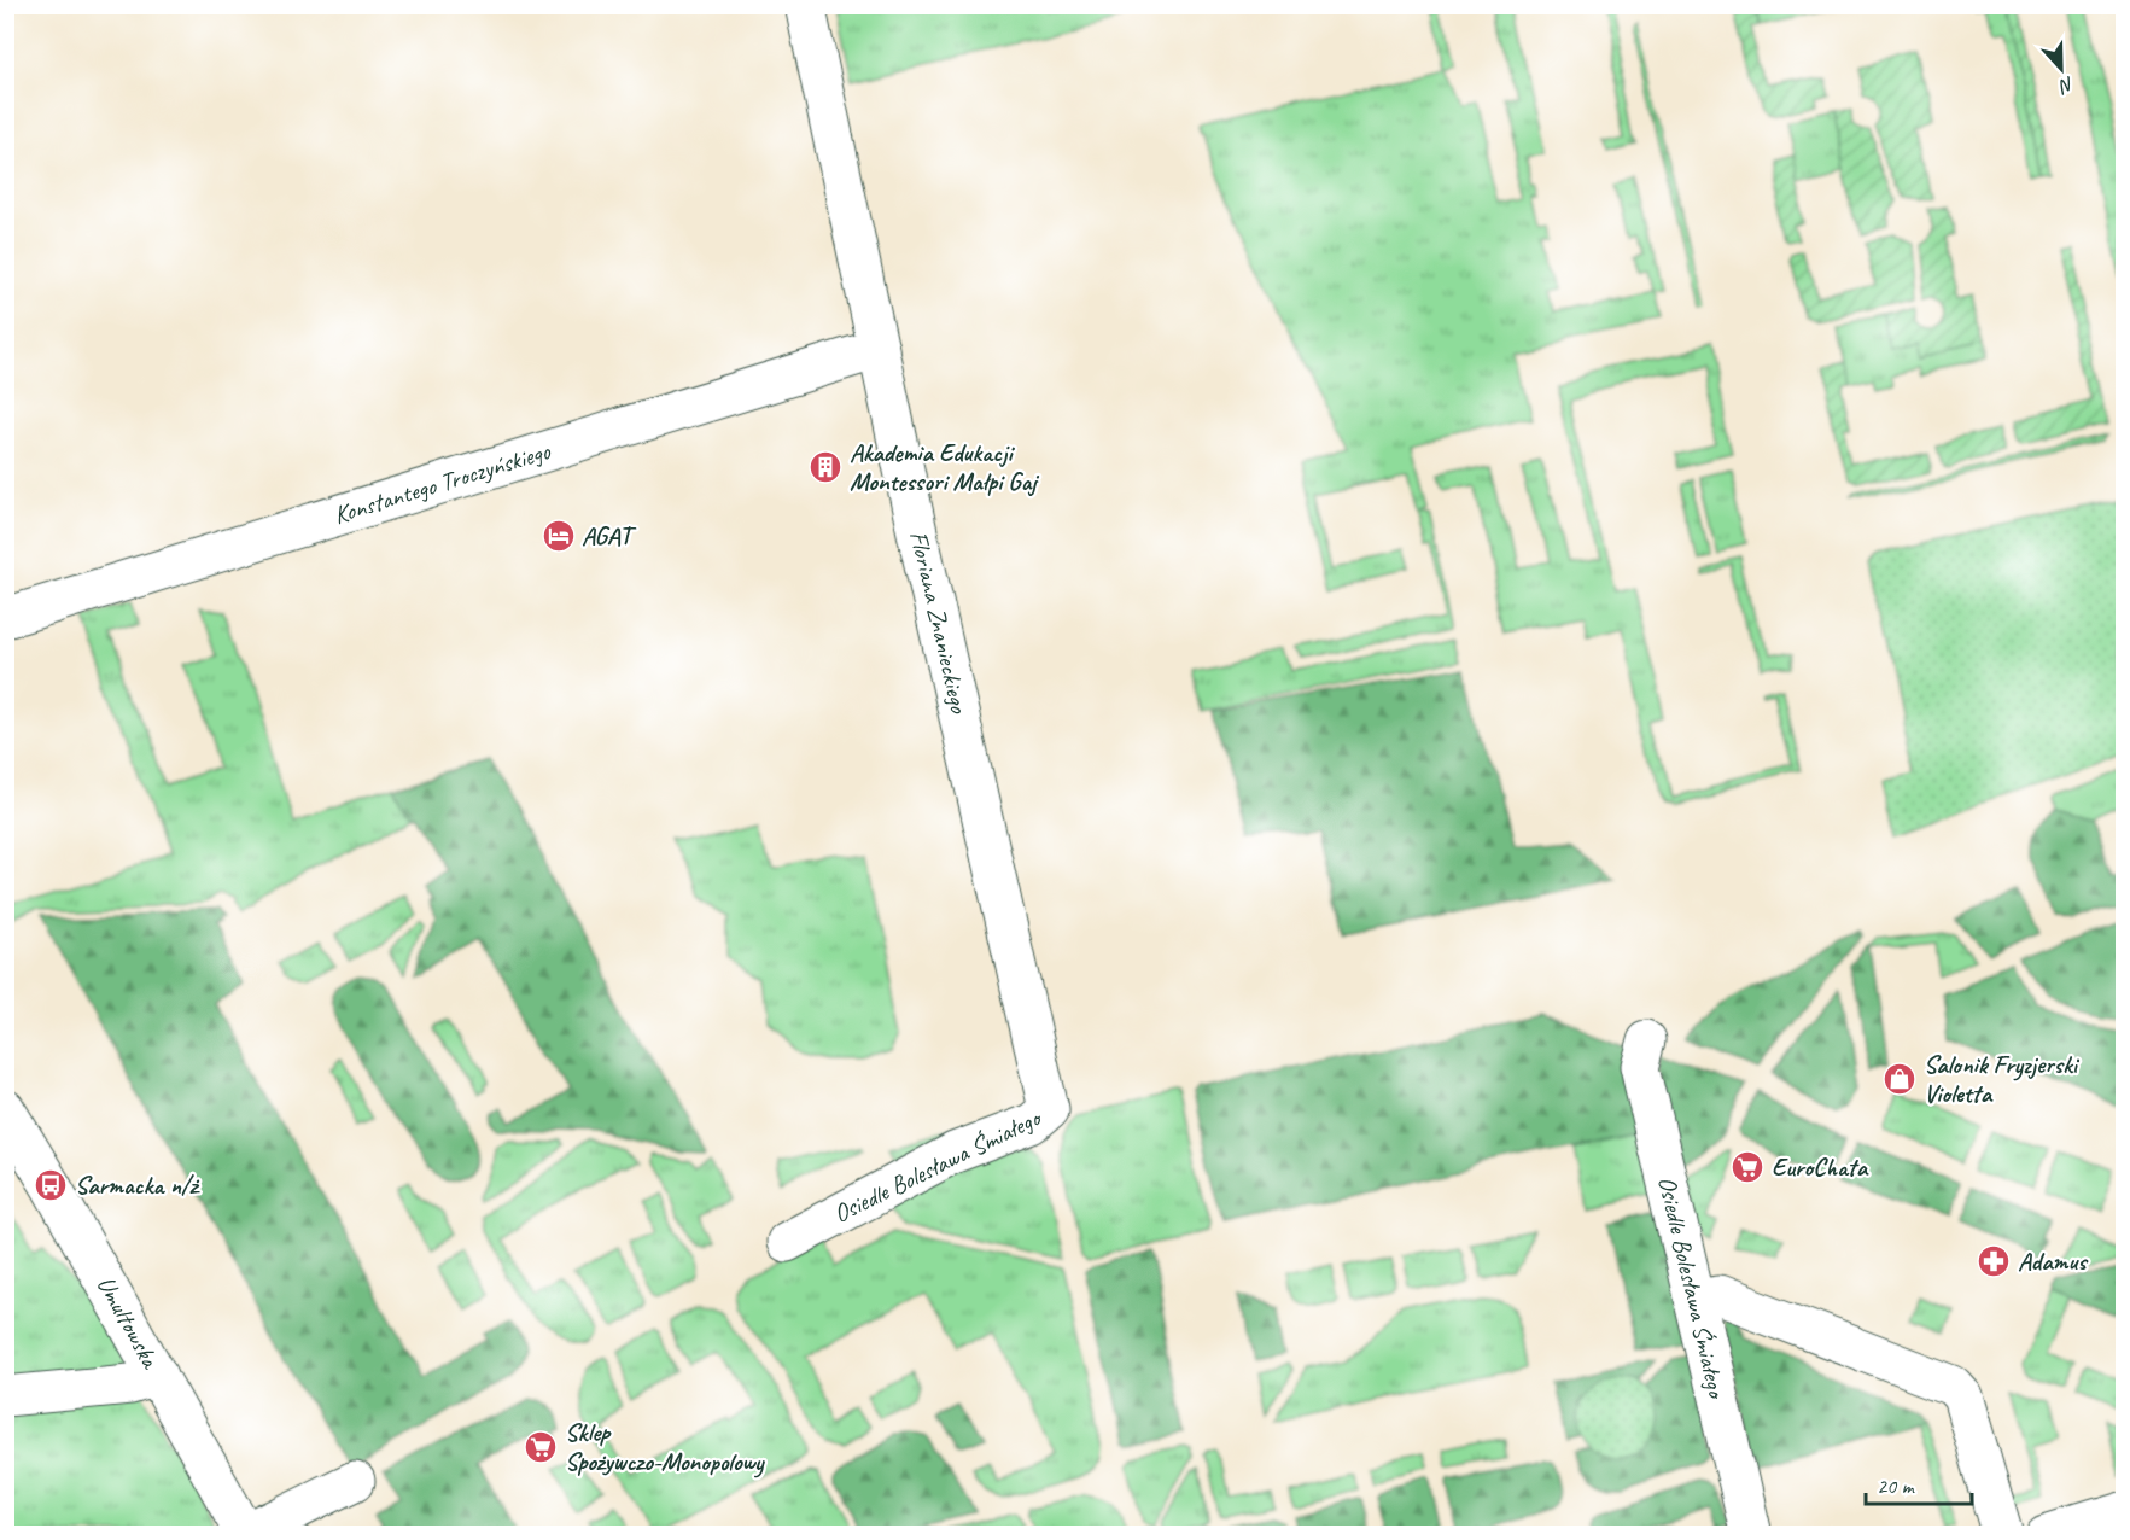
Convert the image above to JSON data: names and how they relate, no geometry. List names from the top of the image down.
{
  "streets": {
    "street": [
      "Konstantego Troczyńskiego",
      "Floriana Znanieckiego",
      "Osiedle Bolesława Śmiałego",
      "Umultowska"
    ]
  },
  "crossings": [
    ["Konstantego Troczyńskiego", "Floriana Znanieckiego"],
    ["Floriana Znanieckiego", "Osiedle Bolesława Śmiałego"]
  ],
  "places": {
    "building": ["Akademia Edukacji Montessori Małpi Gaj"],
    "hotel": ["AGAT"],
    "shop": ["Salonik Fryzjerski Violetta"],
    "supermarket": ["EuroChata", "Sklep Spożywczo-Monopolowy"],
    "bus stop": ["Sarmacka n/ż"],
    "pharmacy": ["Adamus"]
  },
  "scale_bar": "20 m",
  "north": "bottom"
}
